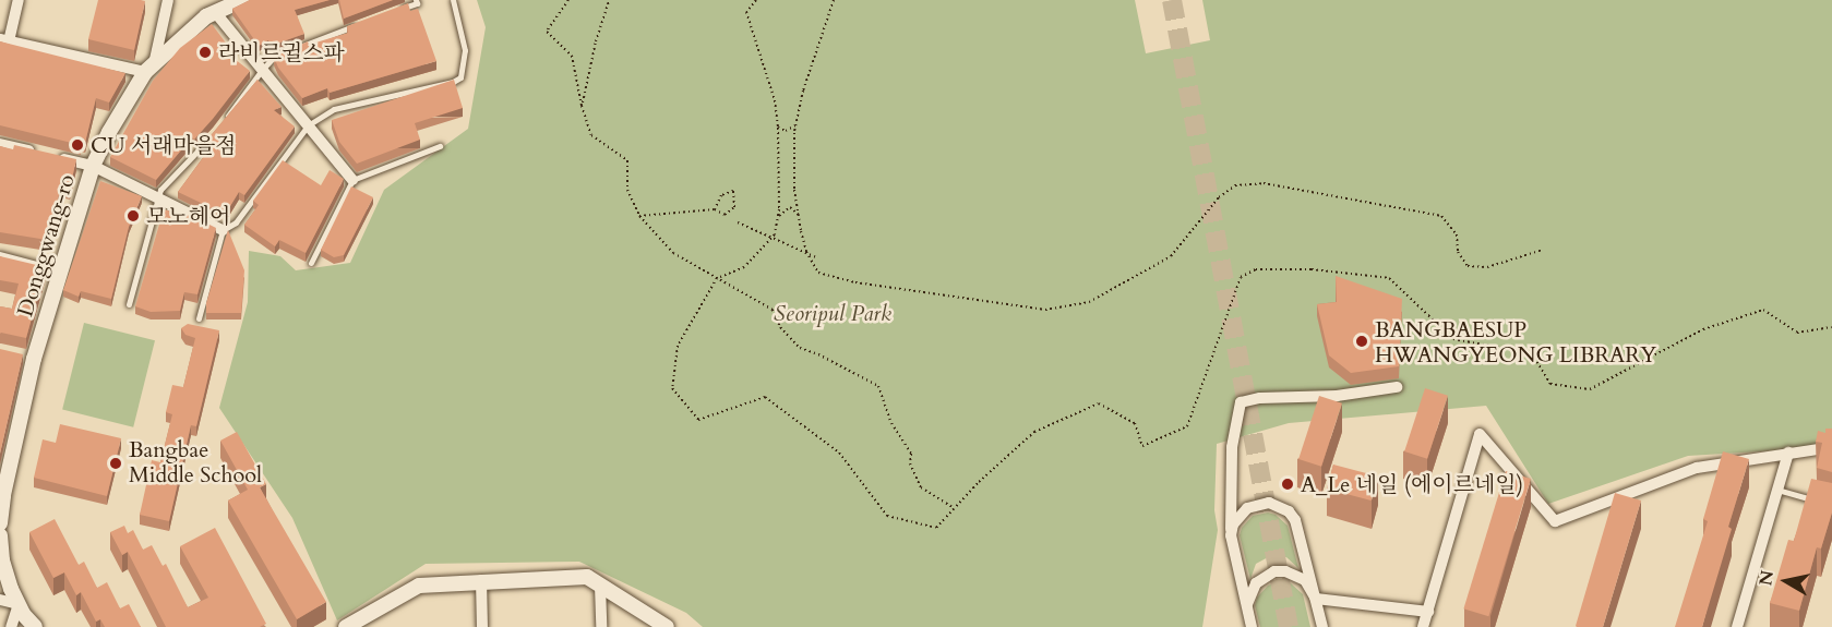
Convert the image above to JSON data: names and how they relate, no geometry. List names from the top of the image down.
{
  "streets": {
    "street": ["Donggwang-ro"]
  },
  "parks": ["Seoripul Park"],
  "places": [
    "라비르귈스파",
    "CU 서래마을점",
    "모노헤어",
    "BANGBAESUP HWANGYEONG LIBRARY",
    "Bangbae Middle School",
    "A_Le 네일 (에이르네일)"
  ],
  "north": "left"
}
